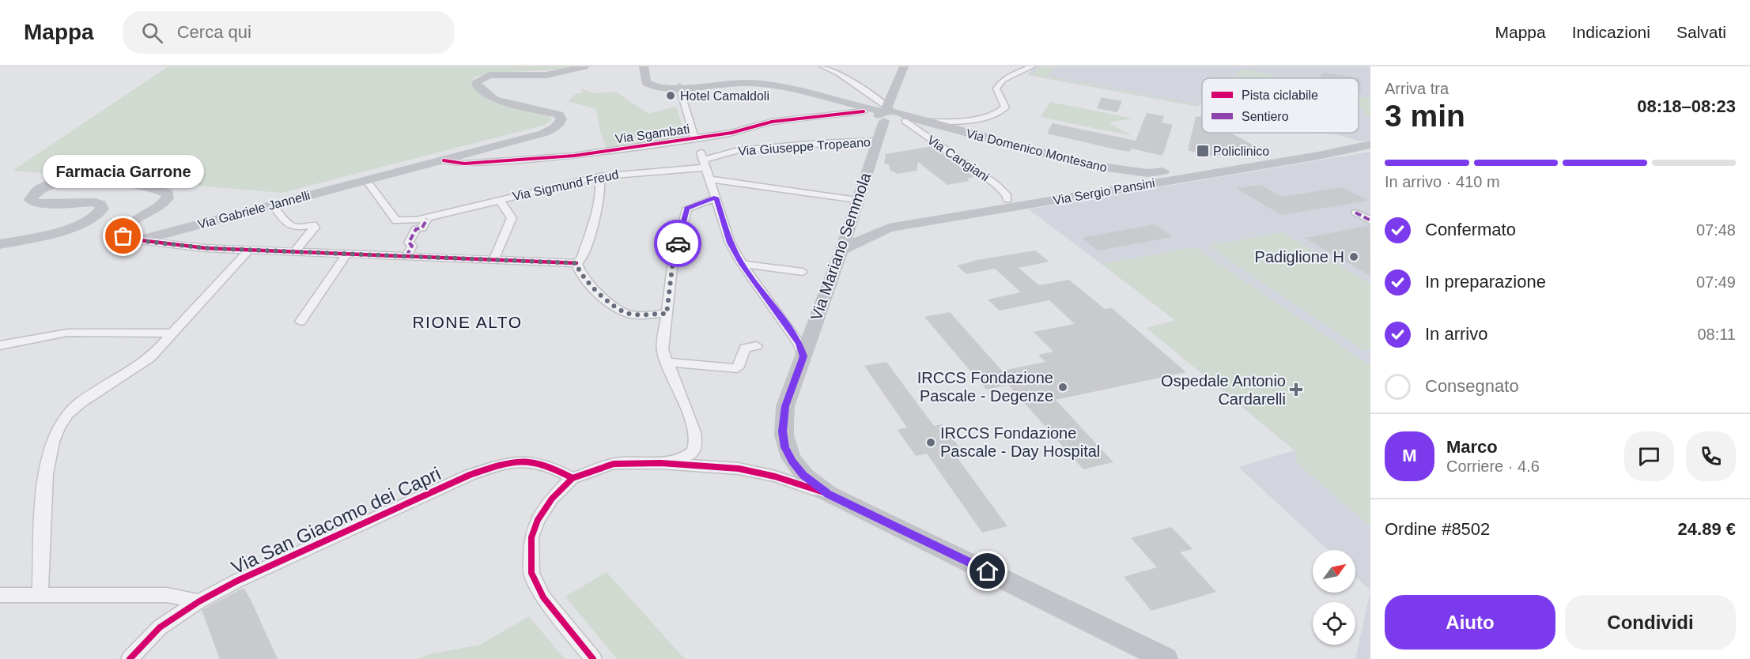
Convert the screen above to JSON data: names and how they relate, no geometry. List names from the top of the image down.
{
  "streets": {
    "main road": [
      "Via Domenico Montesano",
      "Via Sergio Pansini",
      "Via Gabriele Jannelli",
      "Via Mariano Semmola"
    ],
    "street": [
      "Via Sgambati",
      "Via Giuseppe Tropeano",
      "Via Cangiani",
      "Via Sigmund Freud",
      "Via San Giacomo dei Capri"
    ]
  },
  "crossings": [
    ["Via Sgambati", "Via Gabriele Jannelli"],
    ["Via Giuseppe Tropeano", "Via Sigmund Freud"],
    ["Via Giuseppe Tropeano", "Via Mariano Semmola"],
    ["Via Domenico Montesano", "Via Cangiani"],
    ["Via Domenico Montesano", "Via Sergio Pansini"],
    ["Via Domenico Montesano", "Via Mariano Semmola"],
    ["Via Sigmund Freud", "Via Gabriele Jannelli"],
    ["Via Sergio Pansini", "Via Mariano Semmola"]
  ],
  "districts": ["RIONE ALTO"],
  "places": {
    "other": [
      "Hotel Camaldoli",
      "Farmacia Garrone",
      "Padiglione H",
      "IRCCS Fondazione Pascale - Degenze",
      "IRCCS Fondazione Pascale - Day Hospital"
    ],
    "transit": ["Policlinico"],
    "health": ["Ospedale Antonio Cardarelli"]
  },
  "legend": ["Pista ciclabile", "Sentiero"],
  "north": "top right",
  "page": {
    "header": "Mappa",
    "search": "Cerca qui",
    "nav": ["Mappa", "Indicazioni", "Salvati"],
    "heading": ["3 min", "Arriva tra", "08:18–08:23"],
    "panel": [
      "Marco",
      "Corriere · 4.6",
      "Ordine #8502",
      "24.89 €"
    ],
    "bar": "In arrivo · 410 m",
    "bubble": "Farmacia Garrone",
    "list": [
      ["Confermato", "07:48"],
      ["In preparazione", "07:49"],
      ["In arrivo", "08:11"],
      "Consegnato"
    ],
    "round": "M",
    "buttons": ["Aiuto", "Condividi"]
  }
}
